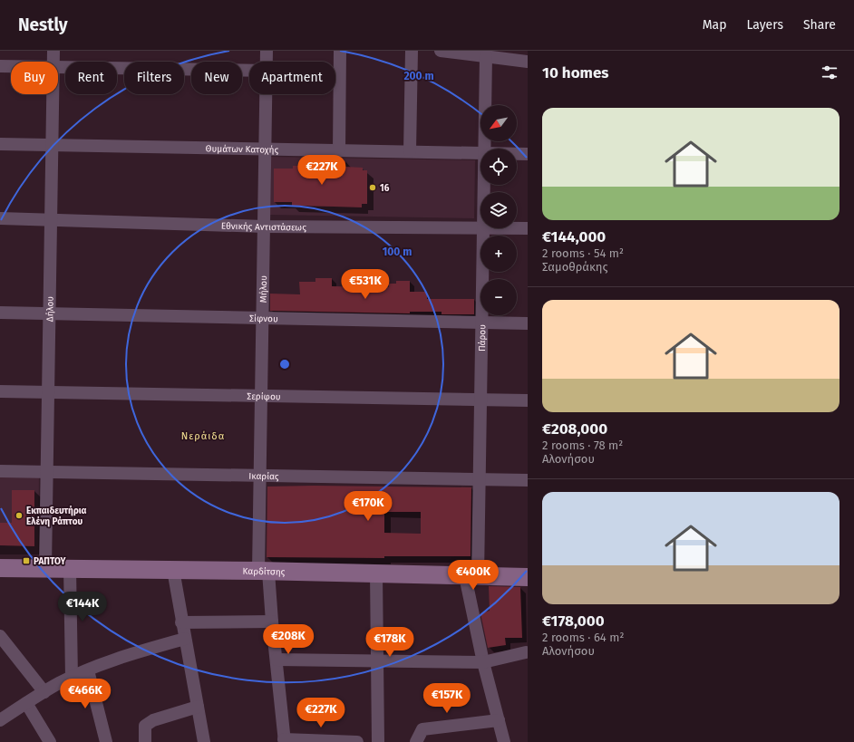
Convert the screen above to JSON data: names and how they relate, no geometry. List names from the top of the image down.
{
  "streets": {
    "main road": ["Καρδίτσης"],
    "street": [
      "Θυμάτων Κατοχής",
      "Εθνικής Αντιστάσεως",
      "Μήλου",
      "Δήλου",
      "Σίφνου",
      "Πάρου",
      "Σερίφου",
      "Ικαρίας"
    ]
  },
  "crossings": [
    ["Θυμάτων Κατοχής", "Μήλου"],
    ["Θυμάτων Κατοχής", "Δήλου"],
    ["Εθνικής Αντιστάσεως", "Μήλου"],
    ["Εθνικής Αντιστάσεως", "Δήλου"],
    ["Μήλου", "Σίφνου"],
    ["Μήλου", "Σερίφου"],
    ["Μήλου", "Ικαρίας"],
    ["Μήλου", "Καρδίτσης"],
    ["Δήλου", "Σίφνου"],
    ["Δήλου", "Σερίφου"],
    ["Δήλου", "Ικαρίας"],
    ["Δήλου", "Καρδίτσης"],
    ["Σίφνου", "Πάρου"],
    ["Πάρου", "Σερίφου"],
    ["Πάρου", "Ικαρίας"],
    ["Πάρου", "Καρδίτσης"]
  ],
  "districts": ["Νεράιδα"],
  "places": {
    "other": ["16", "Εκπαιδευτήρια Ελένη Ράπτου"],
    "transit": ["ΡΑΠΤΟΥ"]
  },
  "north": "bottom left",
  "page": {
    "header": "Nestly",
    "nav": ["Map", "Layers", "Share"],
    "heading": "10 homes",
    "chip": [
      "Buy",
      "Rent",
      "Filters",
      "New",
      "Apartment"
    ],
    "list": [
      {
        "name": "€144,000",
        "note": "2 rooms · 54 m² · Σαμοθράκης"
      },
      {
        "name": "€208,000",
        "note": "2 rooms · 78 m² · Αλονήσου"
      },
      {
        "name": "€178,000",
        "note": "2 rooms · 64 m² · Αλονήσου"
      }
    ],
    "map_buttons": ["+", "−"],
    "price": [
      "€227K",
      "€531K",
      "€170K",
      "€400K",
      "€144K",
      "€208K",
      "€178K",
      "€466K",
      "€157K",
      "€227K"
    ]
  },
  "rings": ["200 m", "100 m"]
}
